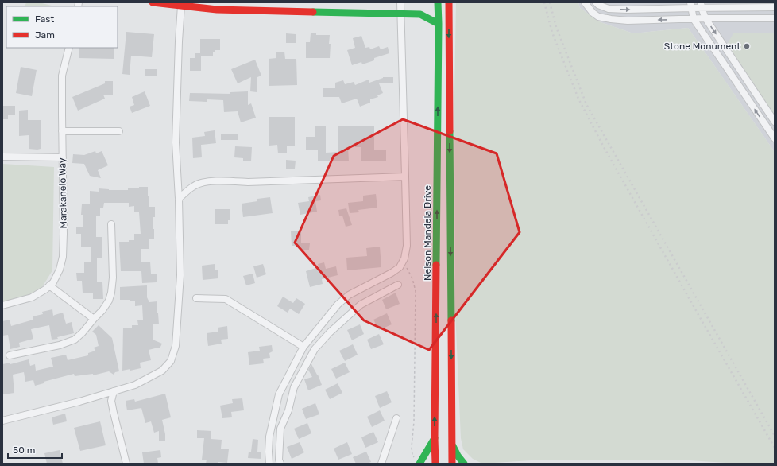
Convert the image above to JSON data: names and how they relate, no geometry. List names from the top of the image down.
{
  "streets": {
    "main road": ["Nelson Mandela Drive"],
    "street": ["Marakanelo Way"]
  },
  "places": ["Stone Monument"],
  "legend": ["Fast", "Jam"],
  "scale_bar": "50 m"
}
